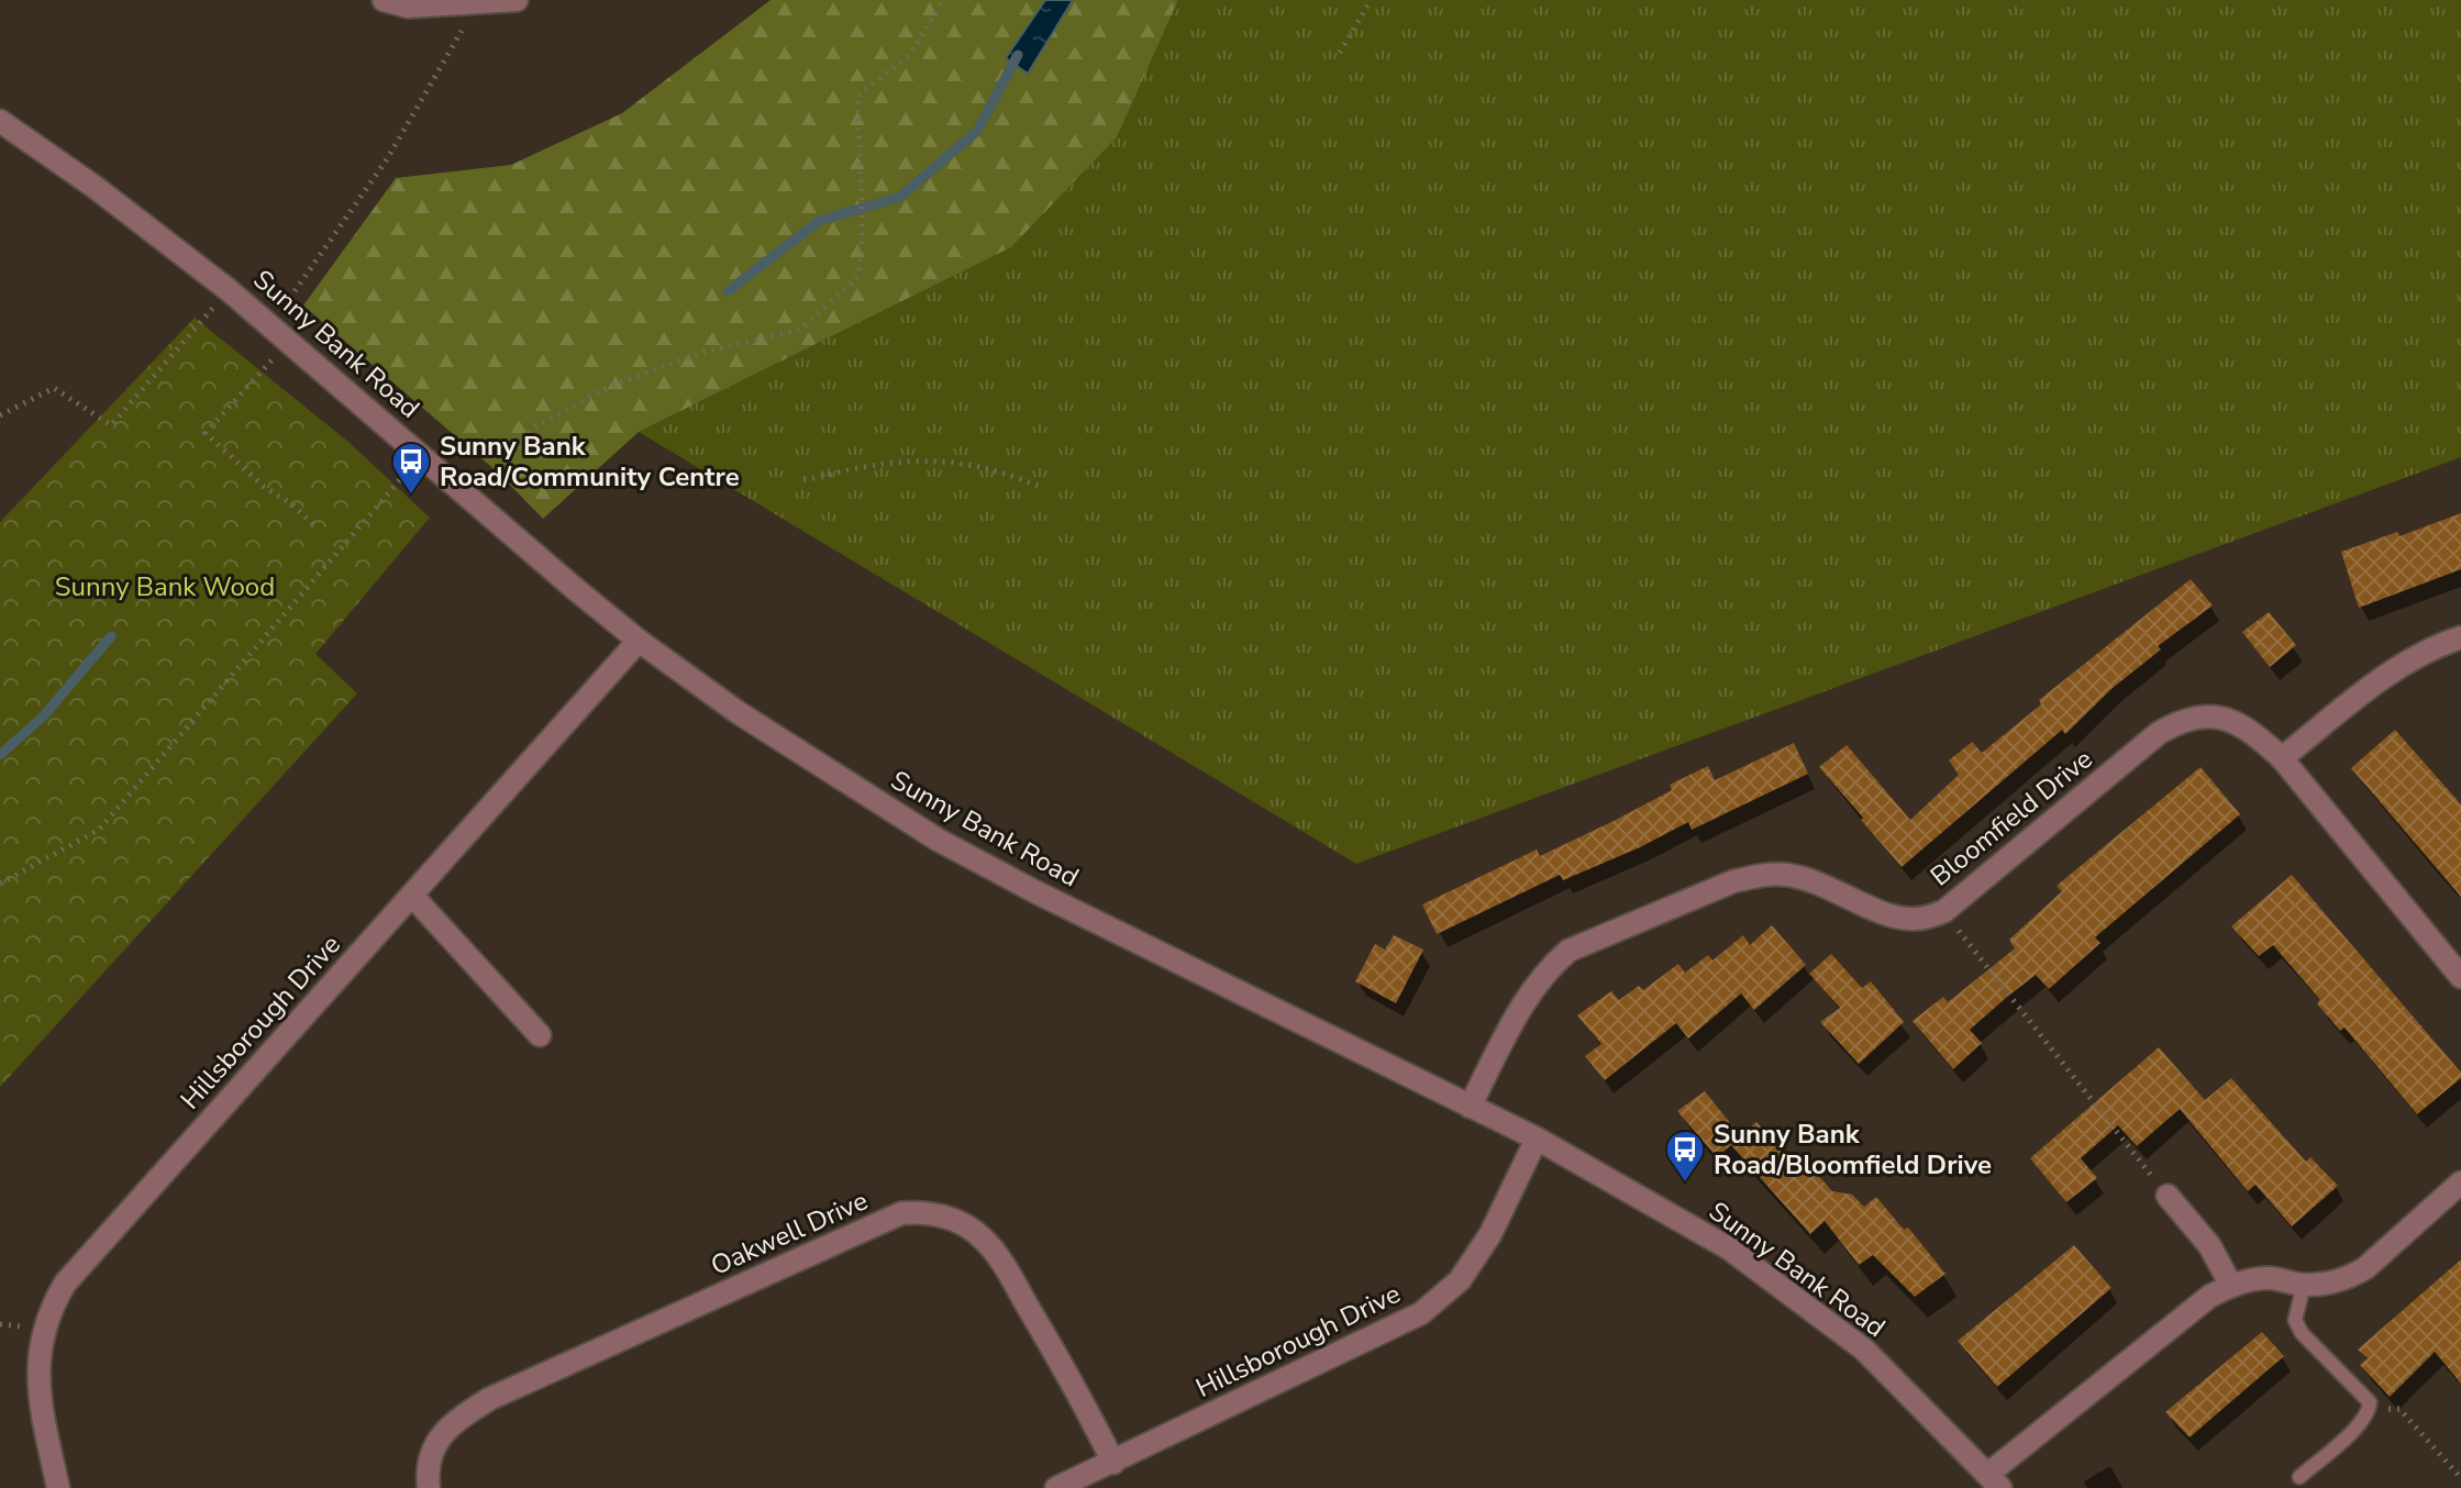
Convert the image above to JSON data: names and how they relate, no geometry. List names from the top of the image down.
{
  "streets": {
    "street": [
      "Sunny Bank Road",
      "Bloomfield Drive",
      "Hillsborough Drive",
      "Oakwell Drive"
    ]
  },
  "crossings": [
    ["Sunny Bank Road", "Bloomfield Drive"],
    ["Sunny Bank Road", "Hillsborough Drive"],
    ["Hillsborough Drive", "Oakwell Drive"]
  ],
  "parks": ["Sunny Bank Wood"],
  "places": {
    "bus stop": ["Sunny Bank Road/Community Centre", "Sunny Bank Road/Bloomfield Drive"]
  }
}
